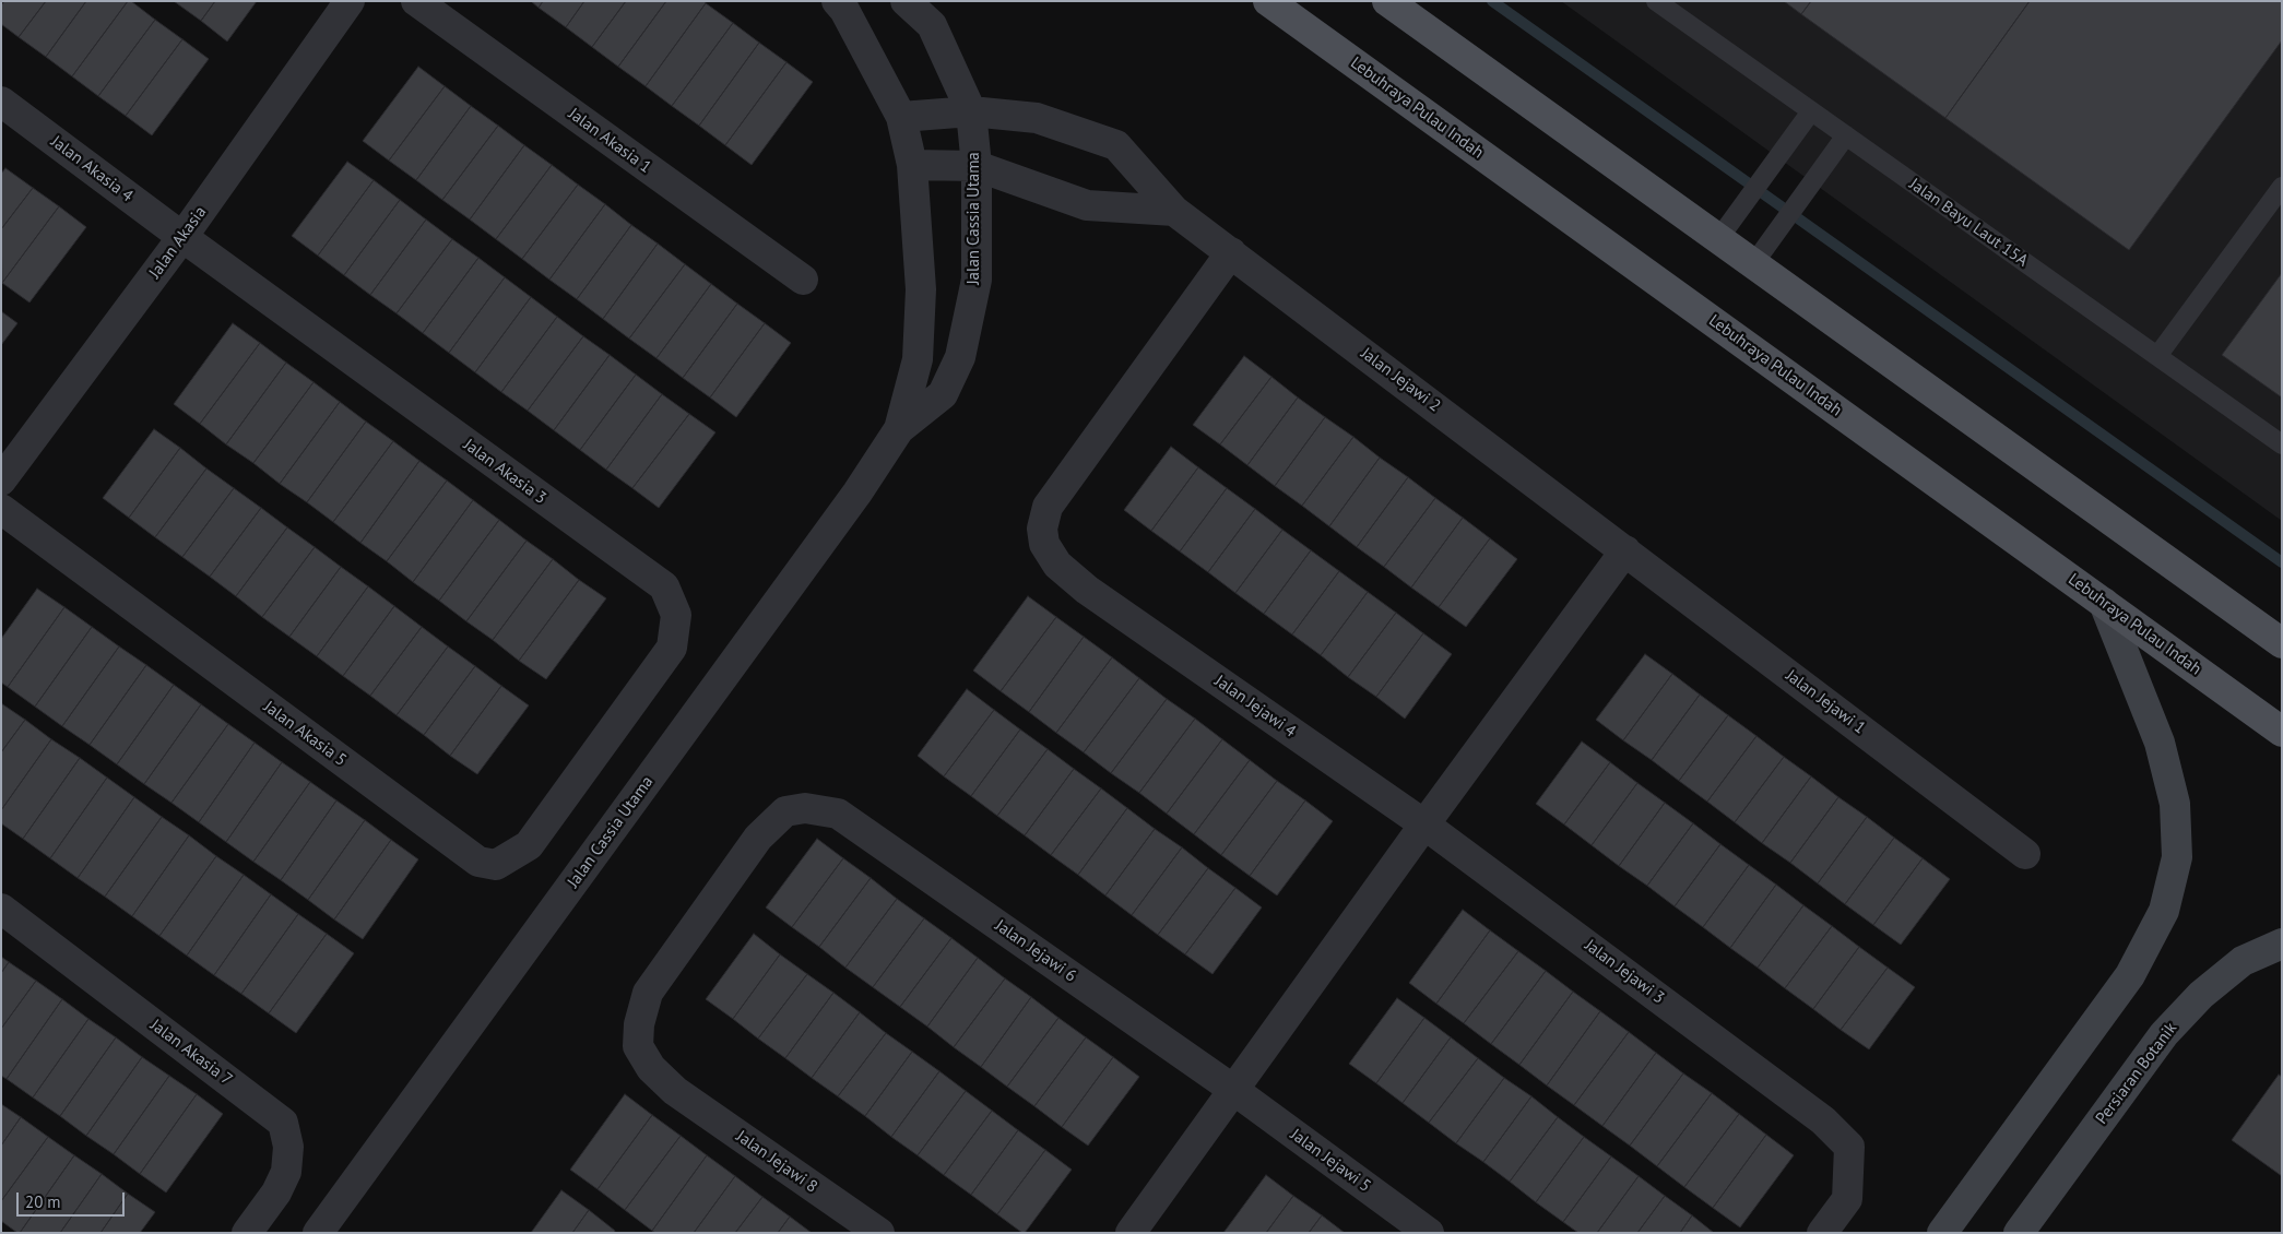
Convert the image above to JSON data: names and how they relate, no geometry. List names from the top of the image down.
{
  "streets": {
    "main road": ["Lebuhraya Pulau Indah", "Persiaran Botanik"],
    "street": [
      "Jalan Akasia 1",
      "Jalan Akasia 4",
      "Jalan Cassia Utama",
      "Jalan Akasia",
      "Jalan Jejawi 2",
      "Jalan Akasia 3",
      "Jalan Jejawi 1",
      "Jalan Jejawi 4",
      "Jalan Akasia 5",
      "Jalan Jejawi 6",
      "Jalan Jejawi 3",
      "Jalan Akasia 7",
      "Jalan Jejawi 5",
      "Jalan Jejawi 8"
    ],
    "lane": ["Jalan Bayu Laut 15A"]
  },
  "crossings": [
    ["Jalan Akasia 4", "Jalan Akasia"],
    ["Jalan Akasia 4", "Jalan Akasia 3"],
    ["Jalan Cassia Utama", "Jalan Jejawi 2"],
    ["Jalan Akasia", "Jalan Akasia 3"],
    ["Jalan Jejawi 2", "Jalan Jejawi 1"],
    ["Jalan Jejawi 2", "Jalan Jejawi 4"],
    ["Jalan Akasia 3", "Jalan Akasia 5"],
    ["Jalan Jejawi 4", "Jalan Jejawi 3"],
    ["Jalan Jejawi 6", "Jalan Jejawi 5"],
    ["Jalan Jejawi 6", "Jalan Jejawi 8"]
  ],
  "scale_bar": "20 m"
}
